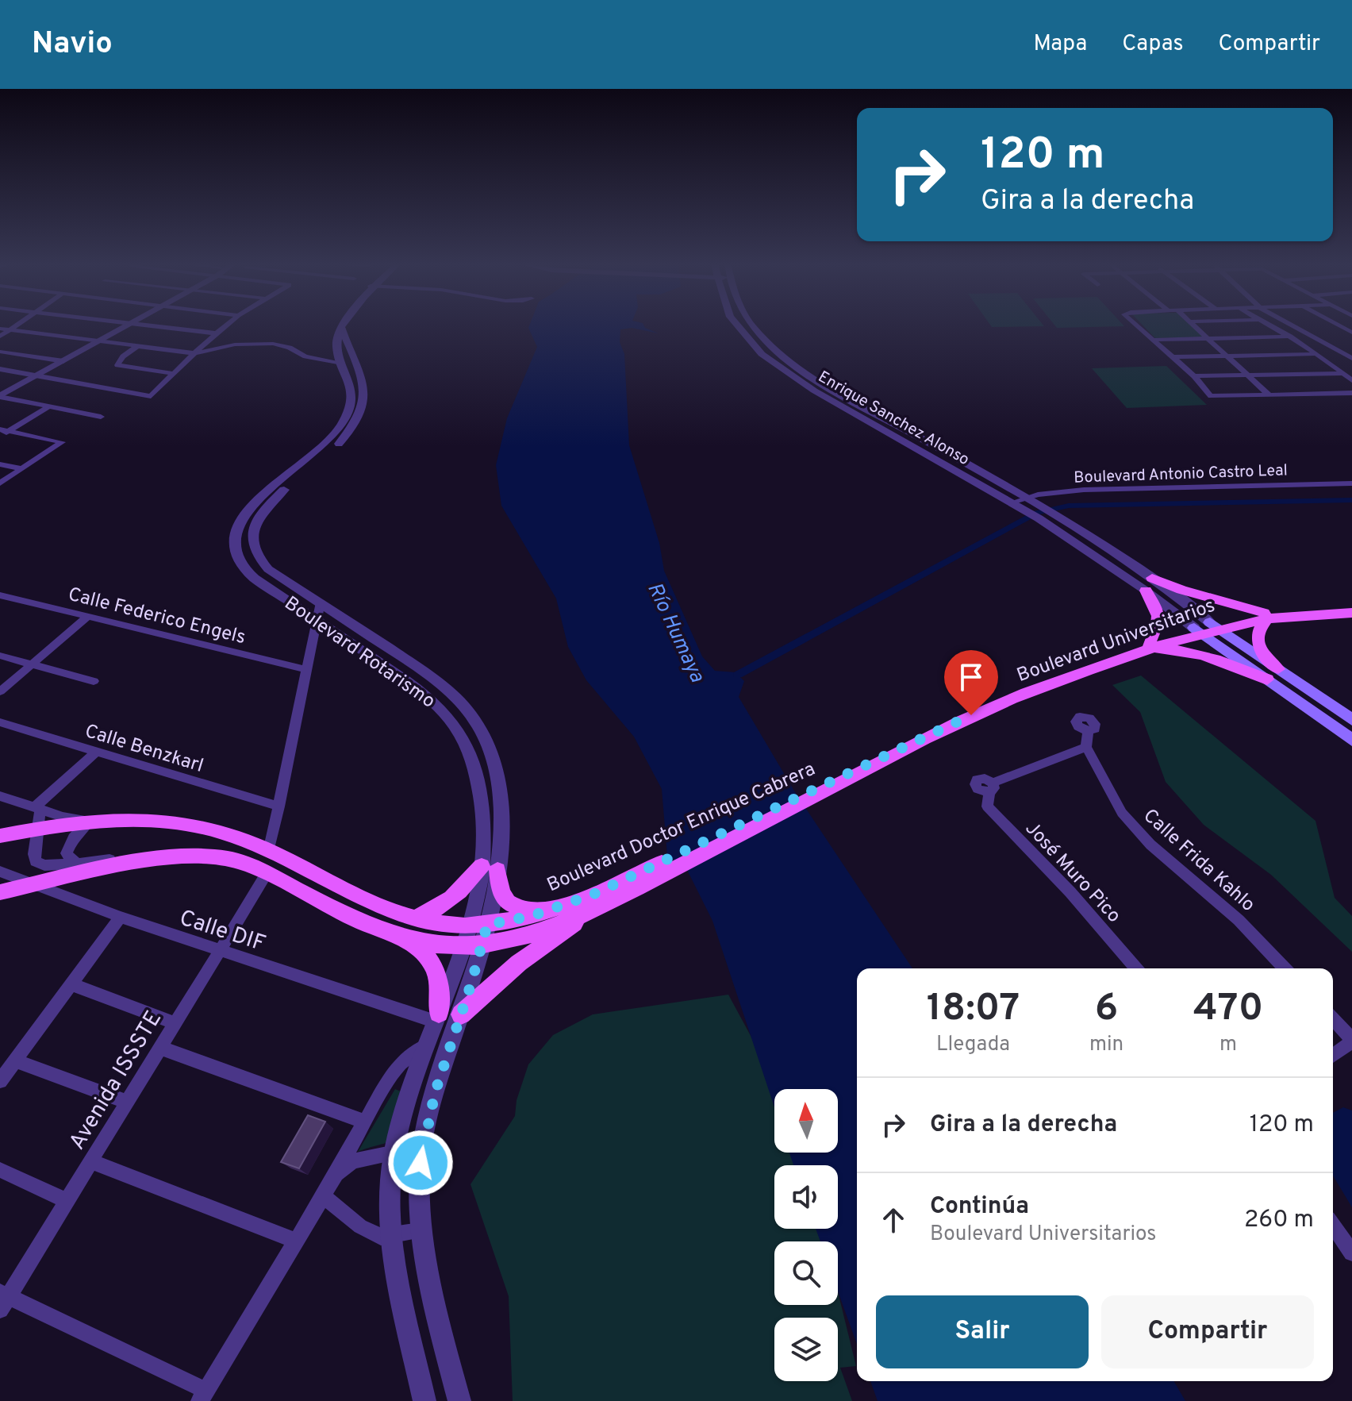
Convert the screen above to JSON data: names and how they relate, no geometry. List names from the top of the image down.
{
  "streets": {
    "main road": ["Boulevard Universitarios", "Boulevard Doctor Enrique Cabrera"],
    "street": [
      "Enrique Sanchez Alonso",
      "Boulevard Antonio Castro Leal",
      "Calle Federico Engels",
      "Boulevard Rotarismo",
      "Calle Benzkarl",
      "Calle Frida Kahlo",
      "José Muro Pico",
      "Calle DIF",
      "Avenida ISSSTE"
    ]
  },
  "crossings": [
    ["Enrique Sanchez Alonso", "Boulevard Antonio Castro Leal"],
    ["Boulevard Universitarios", "Boulevard Doctor Enrique Cabrera"],
    ["Boulevard Rotarismo", "Boulevard Doctor Enrique Cabrera"],
    ["Boulevard Rotarismo", "Calle DIF"],
    ["Boulevard Doctor Enrique Cabrera", "Calle DIF"],
    ["Boulevard Doctor Enrique Cabrera", "Avenida ISSSTE"],
    ["Calle Frida Kahlo", "José Muro Pico"],
    ["Calle DIF", "Avenida ISSSTE"]
  ],
  "water": ["Río Humaya"],
  "north": "top",
  "page": {
    "header": "Navio",
    "nav": ["Mapa", "Capas", "Compartir"],
    "turn": ["120 m", "Gira a la derecha"],
    "eta": [
      "18:07",
      "Llegada",
      "6",
      "min",
      "470",
      "m"
    ],
    "list": [
      {
        "name": "Gira a la derecha",
        "value": "120 m"
      },
      {
        "name": "Continúa",
        "note": "Boulevard Universitarios",
        "value": "260 m"
      }
    ],
    "buttons": ["Salir", "Compartir"]
  }
}
